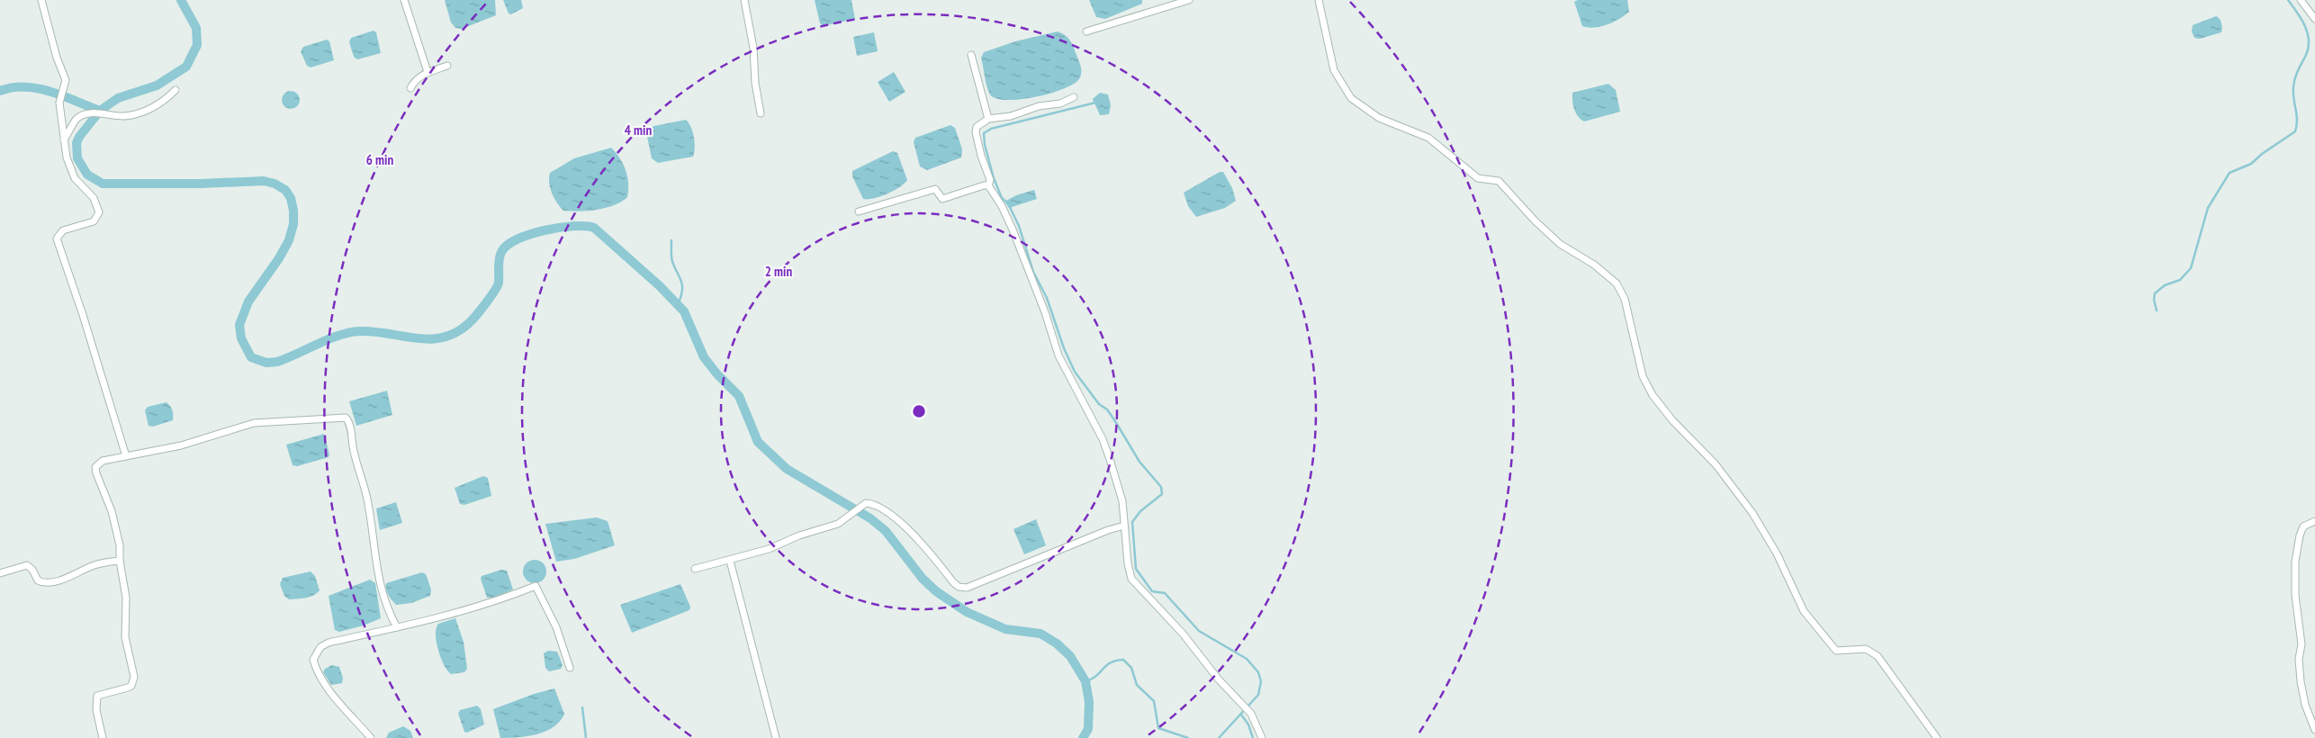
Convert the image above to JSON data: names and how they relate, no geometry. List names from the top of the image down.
{
  "rings": ["4 min", "6 min", "2 min"]
}
